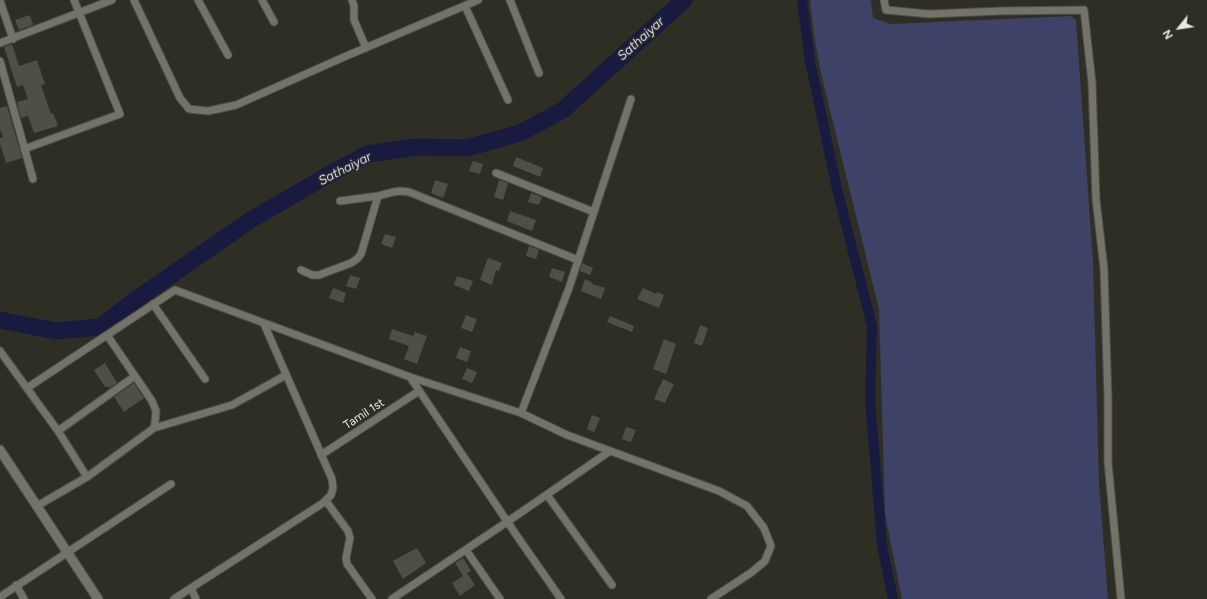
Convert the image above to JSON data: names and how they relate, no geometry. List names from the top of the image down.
{
  "streets": {
    "street": ["Tamil 1st"]
  },
  "water": ["Sathaiyar"],
  "north": "bottom left"
}
